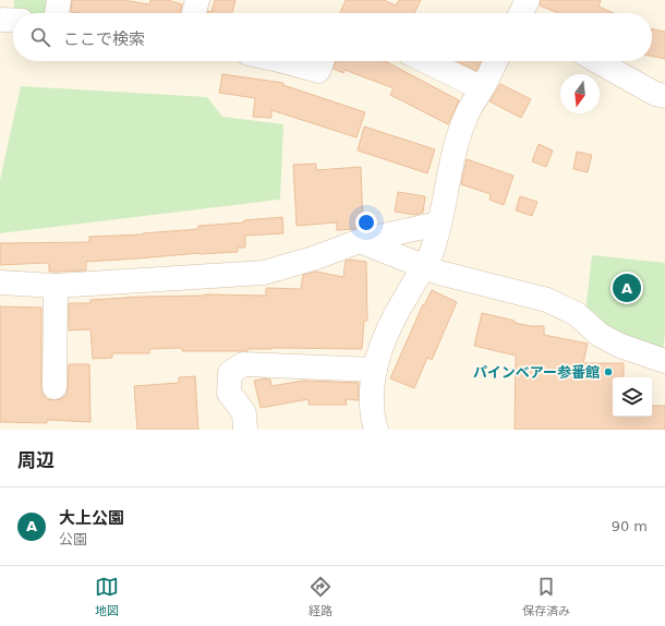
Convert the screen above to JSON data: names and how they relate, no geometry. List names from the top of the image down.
{
  "places": ["パインベアー参番館"],
  "north": "bottom",
  "page": {
    "search": "ここで検索",
    "pins": "A",
    "heading": "周辺",
    "list": [
      {
        "mark": "A",
        "name": "大上公園",
        "note": "公園",
        "value": "90 m"
      }
    ],
    "nav": ["地図", "経路", "保存済み"]
  }
}
